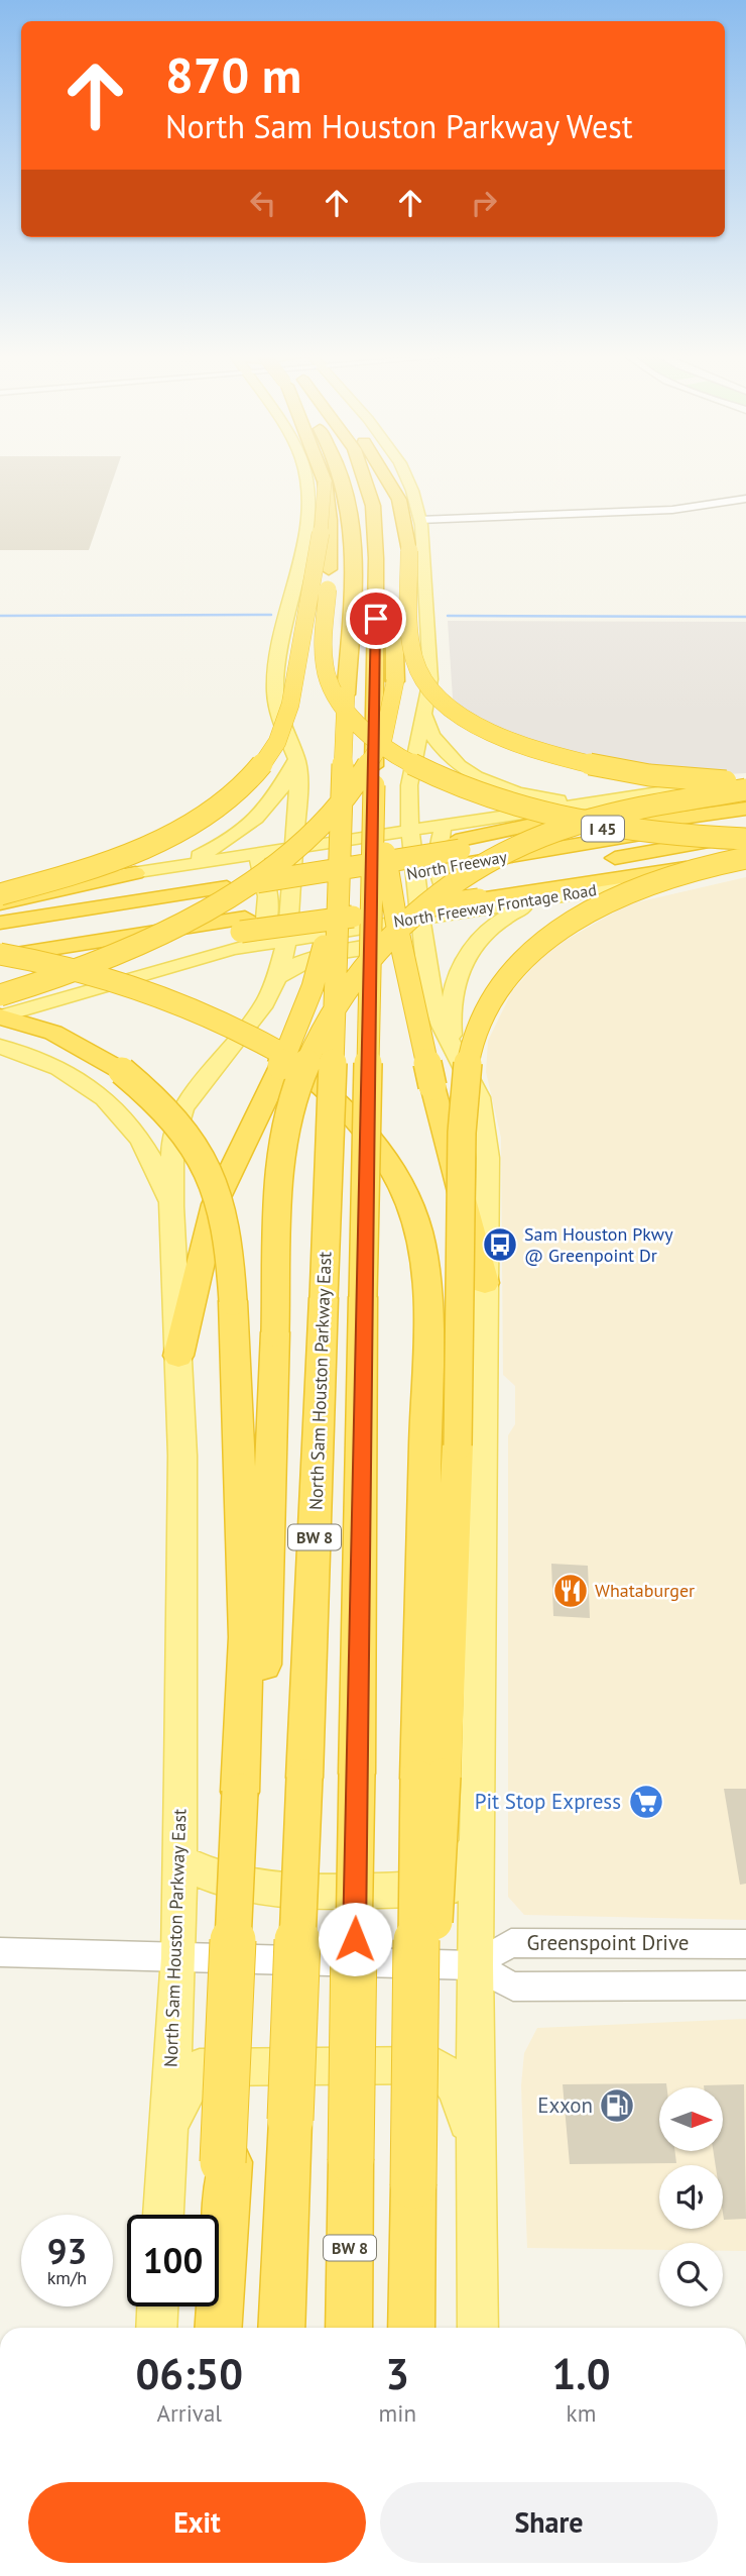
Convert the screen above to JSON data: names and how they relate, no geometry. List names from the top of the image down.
{
  "streets": {
    "highway": [
      "I 45",
      "North Freeway",
      "North Sam Houston Parkway East",
      "BW 8"
    ],
    "main road": ["North Freeway Frontage Road"],
    "street": ["Greenspoint Drive"]
  },
  "crossings": [
    ["North Freeway", "North Freeway Frontage Road"],
    ["North Freeway Frontage Road", "North Sam Houston Parkway East"],
    ["North Sam Houston Parkway East", "Greenspoint Drive"]
  ],
  "places": {
    "bus stop": ["Sam Houston Pkwy @ Greenpoint Dr"],
    "restaurant": ["Whataburger"],
    "supermarket": ["Pit Stop Express"],
    "fuel station": ["Exxon"]
  },
  "north": "right",
  "page": {
    "turn": ["870 m", "North Sam Houston Parkway West"],
    "speed": "93 km/h",
    "limit": "100",
    "eta": [
      "06:50",
      "Arrival",
      "3",
      "min",
      "1.0",
      "km"
    ],
    "buttons": ["Exit", "Share"]
  }
}
